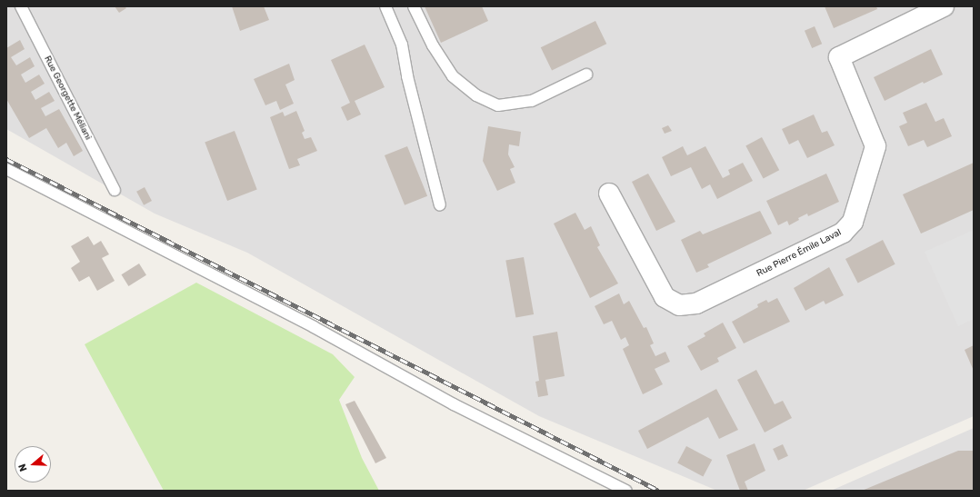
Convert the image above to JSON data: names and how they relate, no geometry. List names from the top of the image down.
{
  "streets": {
    "street": ["Rue Pierre Émile Laval"],
    "lane": ["Rue Georgette Méliani"]
  },
  "north": "left"
}
